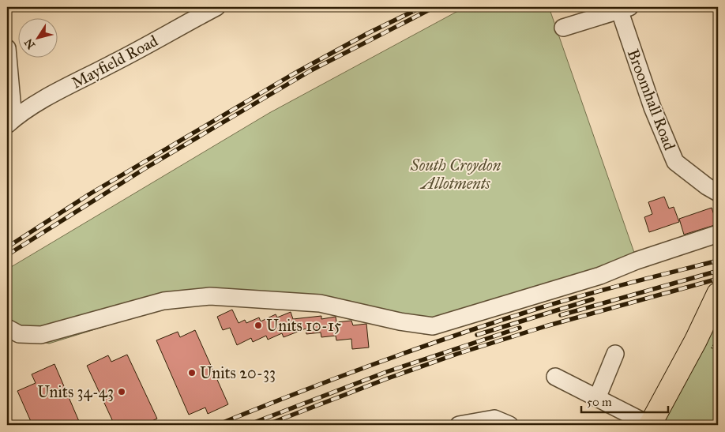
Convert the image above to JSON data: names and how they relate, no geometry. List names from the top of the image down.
{
  "streets": {
    "street": ["Mayfield Road", "Broomhall Road"]
  },
  "parks": ["South Croydon Allotments"],
  "places": ["Units 10-15", "Units 20-33", "Units 34-43"],
  "scale_bar": "50 m",
  "north": "bottom left"
}
